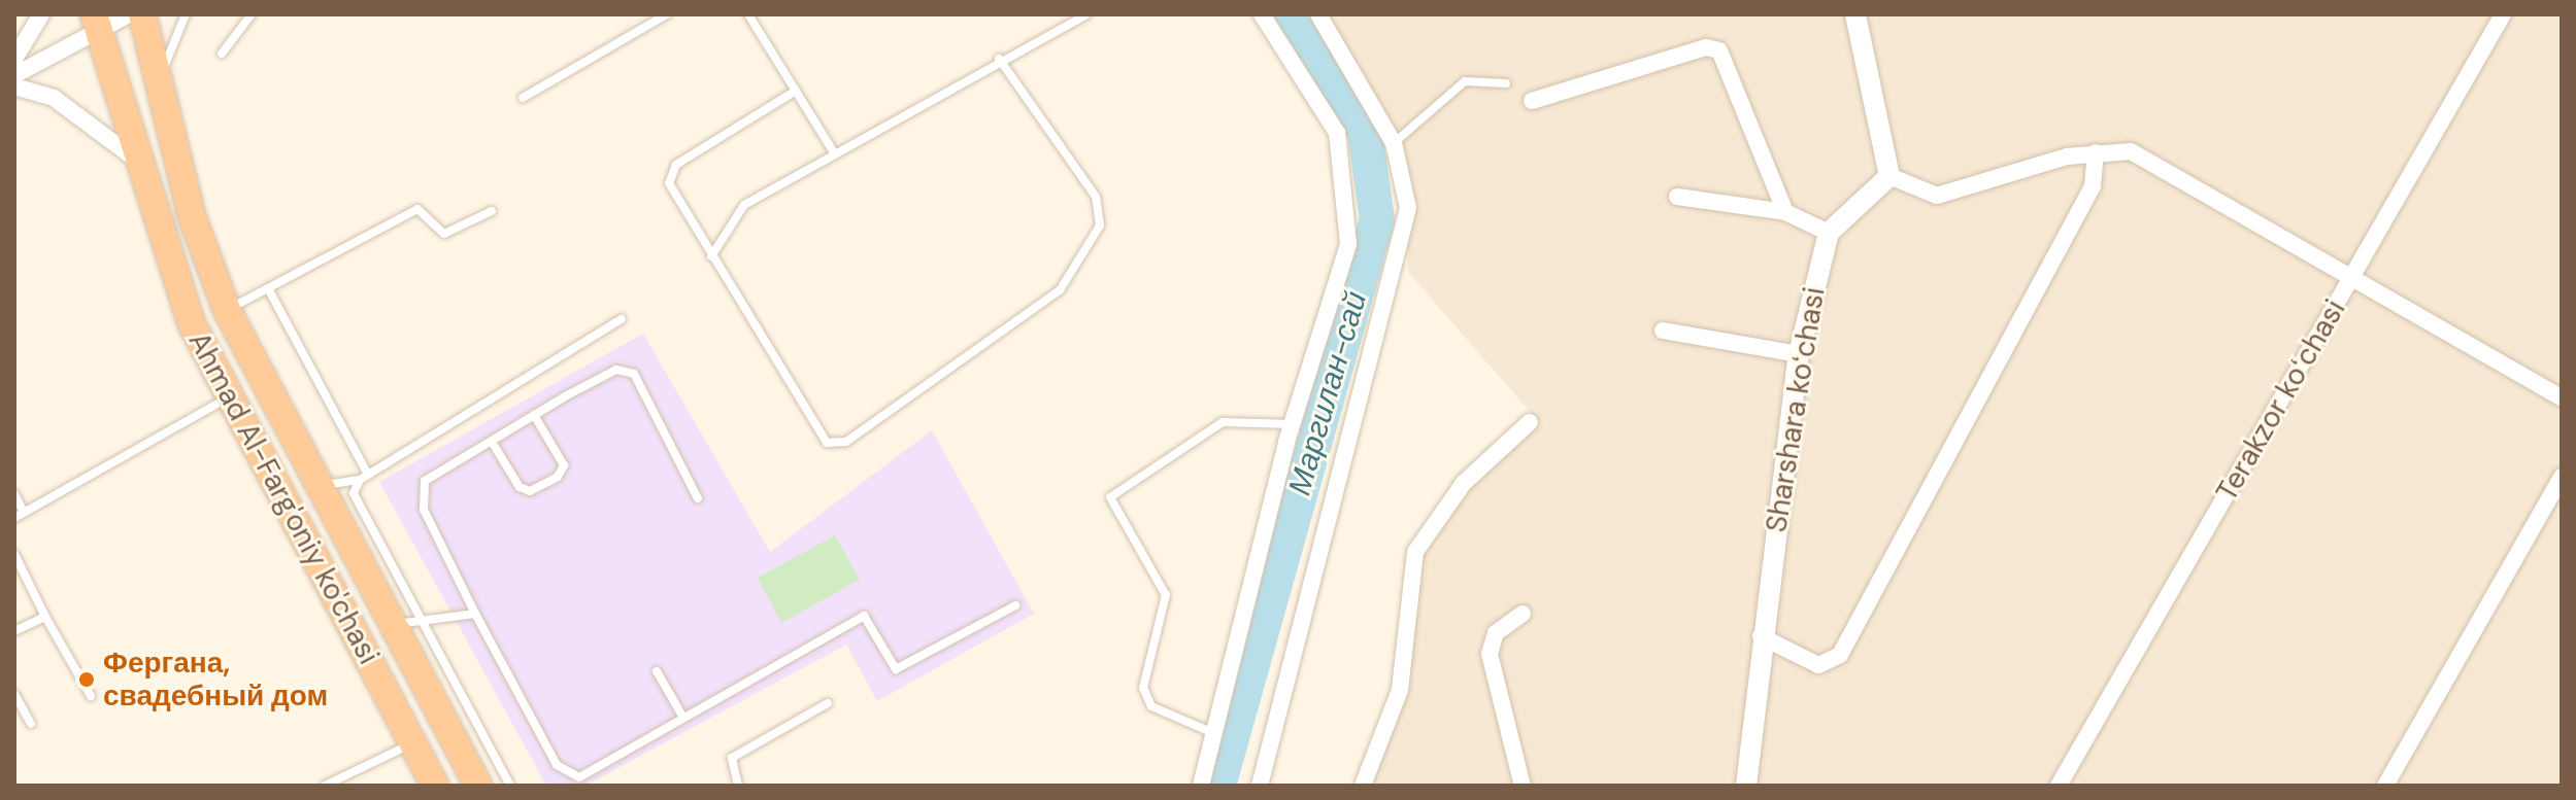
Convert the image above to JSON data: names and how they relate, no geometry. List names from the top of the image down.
{
  "streets": {
    "highway": ["Ahmad Al-Farg'oniy ko'chasi"],
    "street": ["Terakzor koʻchasi", "Sharshara koʻchasi"]
  },
  "water": ["Маргилан-сай"],
  "places": ["Фергана, свадебный дом"]
}
